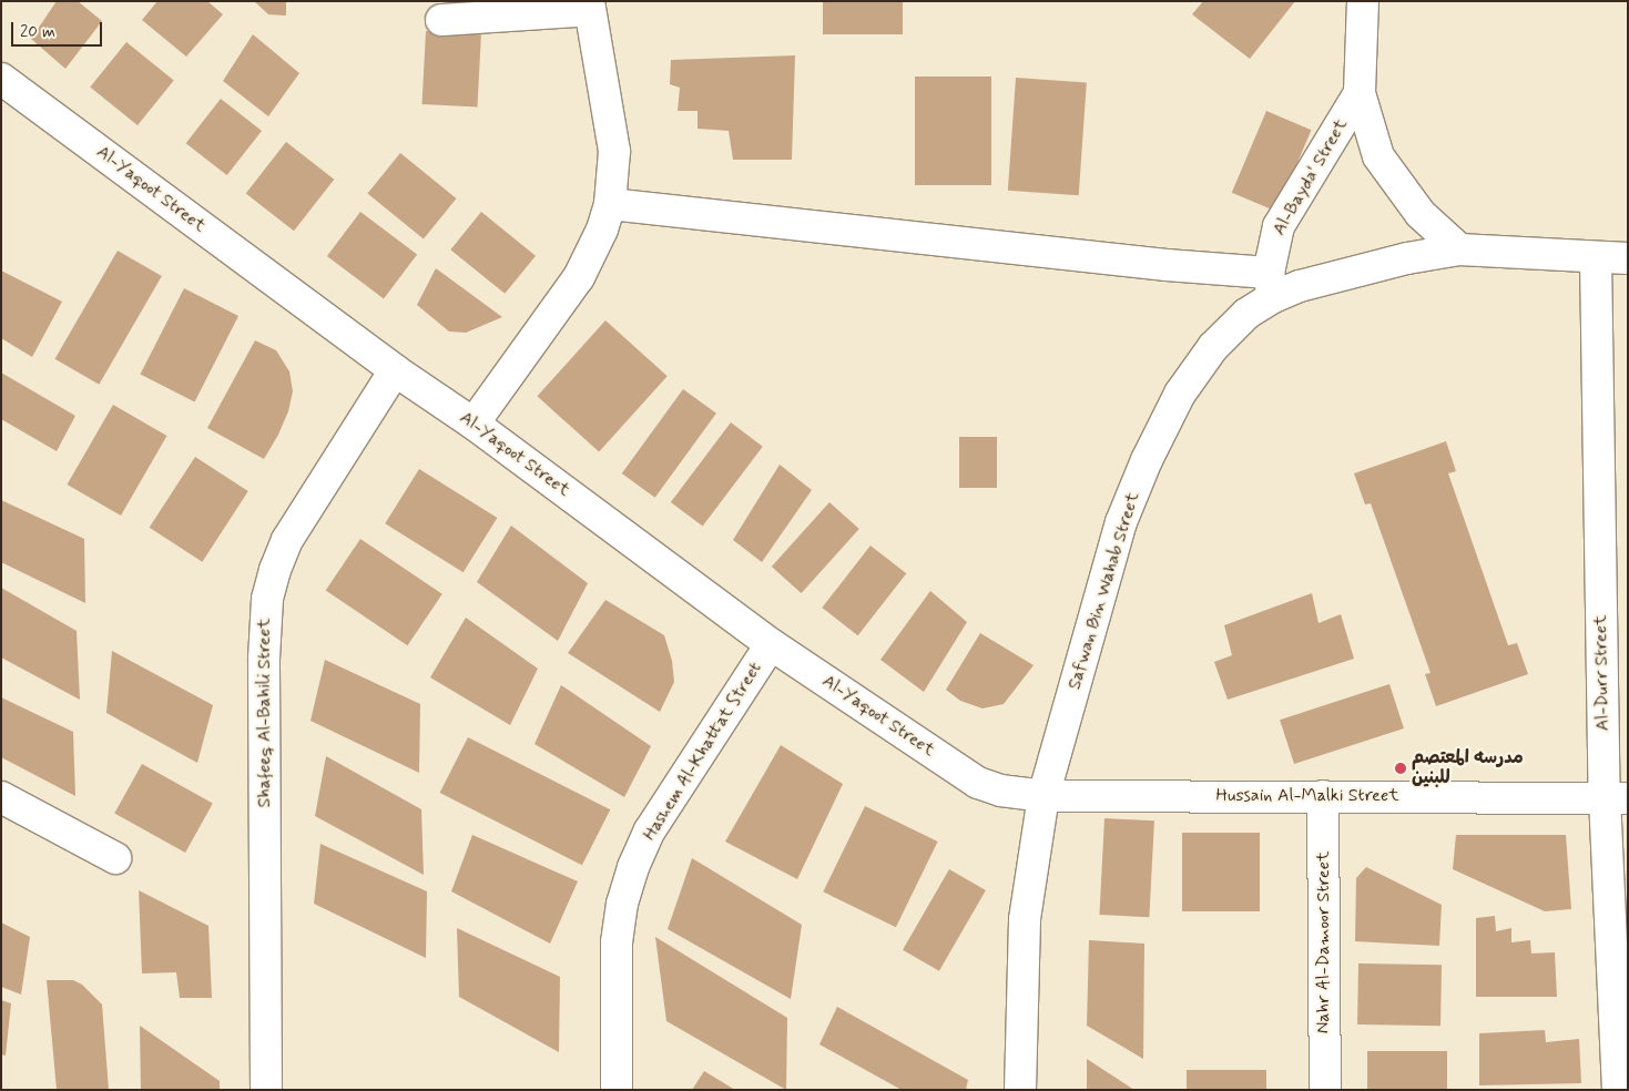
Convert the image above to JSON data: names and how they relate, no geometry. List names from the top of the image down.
{
  "streets": {
    "street": [
      "Al-Bayda' Street",
      "Al-Yaqoot Street",
      "Safwan Bin Wahab Street",
      "Al-Durr Street",
      "Shafeeq Al-Bahili Street",
      "Hashem Al-Khattat Street",
      "Hussain Al-Malki Street",
      "Nahr Al-Damoor Street"
    ]
  },
  "crossings": [
    ["Al-Bayda' Street", "Safwan Bin Wahab Street"],
    ["Al-Yaqoot Street", "Safwan Bin Wahab Street"],
    ["Al-Yaqoot Street", "Shafeeq Al-Bahili Street"],
    ["Al-Yaqoot Street", "Hashem Al-Khattat Street"],
    ["Al-Yaqoot Street", "Hussain Al-Malki Street"],
    ["Safwan Bin Wahab Street", "Al-Durr Street"],
    ["Safwan Bin Wahab Street", "Hussain Al-Malki Street"],
    ["Al-Durr Street", "Hussain Al-Malki Street"],
    ["Hussain Al-Malki Street", "Nahr Al-Damoor Street"]
  ],
  "places": ["مدرسه المعتصم للبنين"],
  "scale_bar": "20 m"
}
